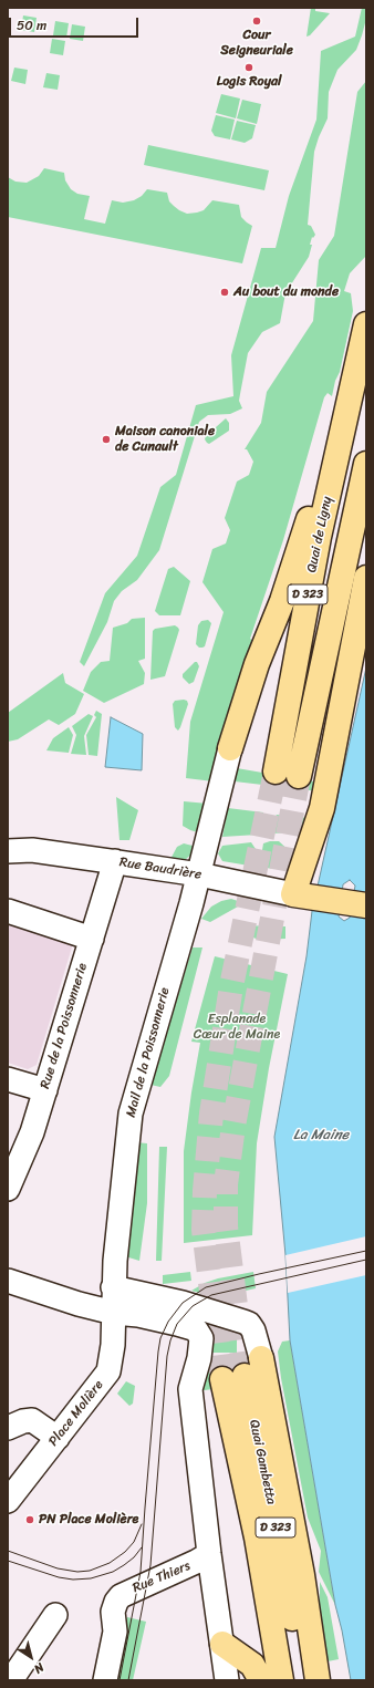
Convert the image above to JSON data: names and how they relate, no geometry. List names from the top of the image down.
{
  "streets": {
    "main road": ["Quai de Ligny", "D 323", "Quai Gambetta"],
    "street": [
      "Rue Baudrière",
      "Rue de la Poissonnerie",
      "Mail de la Poissonnerie",
      "Place Molière",
      "Rue Thiers"
    ]
  },
  "crossings": [
    ["Rue Baudrière", "Rue de la Poissonnerie"],
    ["Rue Baudrière", "Mail de la Poissonnerie"],
    ["Mail de la Poissonnerie", "Place Molière"]
  ],
  "water": ["La Maine"],
  "parks": ["Esplanade Cœur de Maine"],
  "places": [
    "Cour Seigneuriale",
    "Logis Royal",
    "Au bout du monde",
    "Maison canoniale de Cunault",
    "PN Place Molière"
  ],
  "scale_bar": "50 m",
  "north": "bottom right"
}
